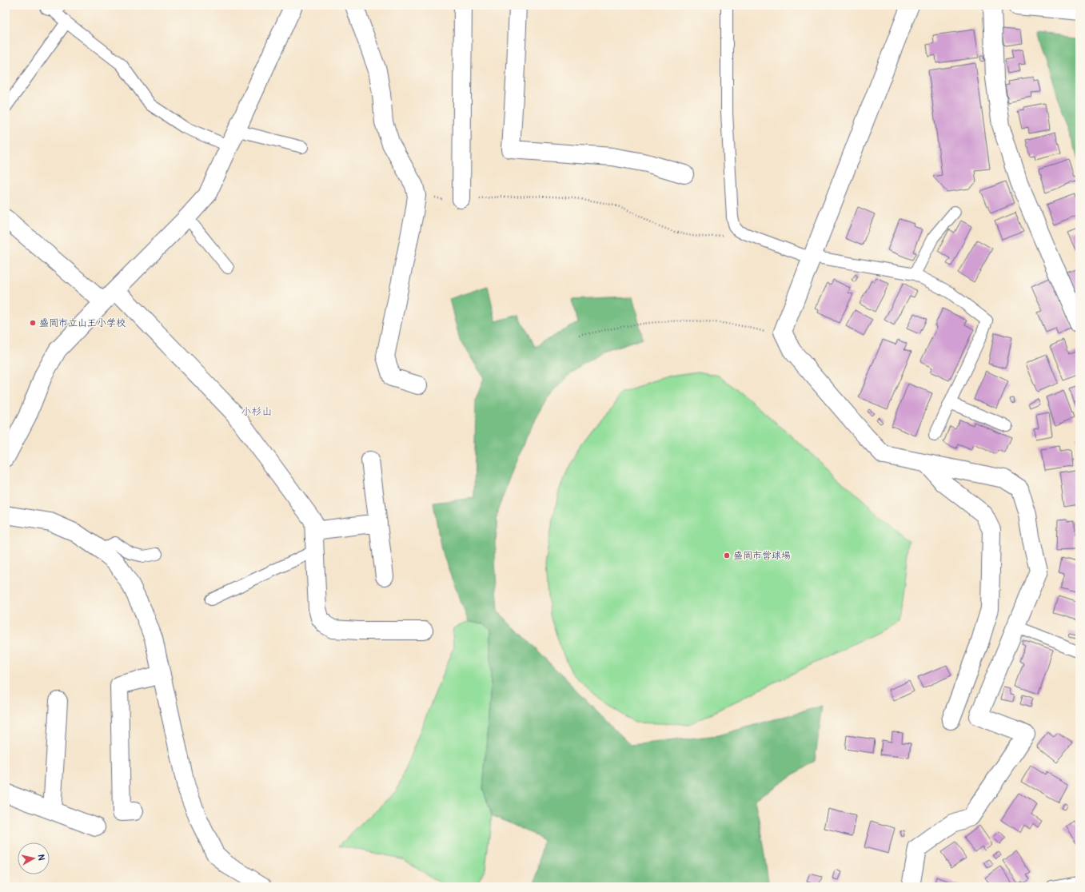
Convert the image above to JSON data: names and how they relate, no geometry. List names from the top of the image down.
{
  "districts": ["小杉山"],
  "places": ["盛岡市立山王小学校", "盛岡市営球場"],
  "north": "right"
}
